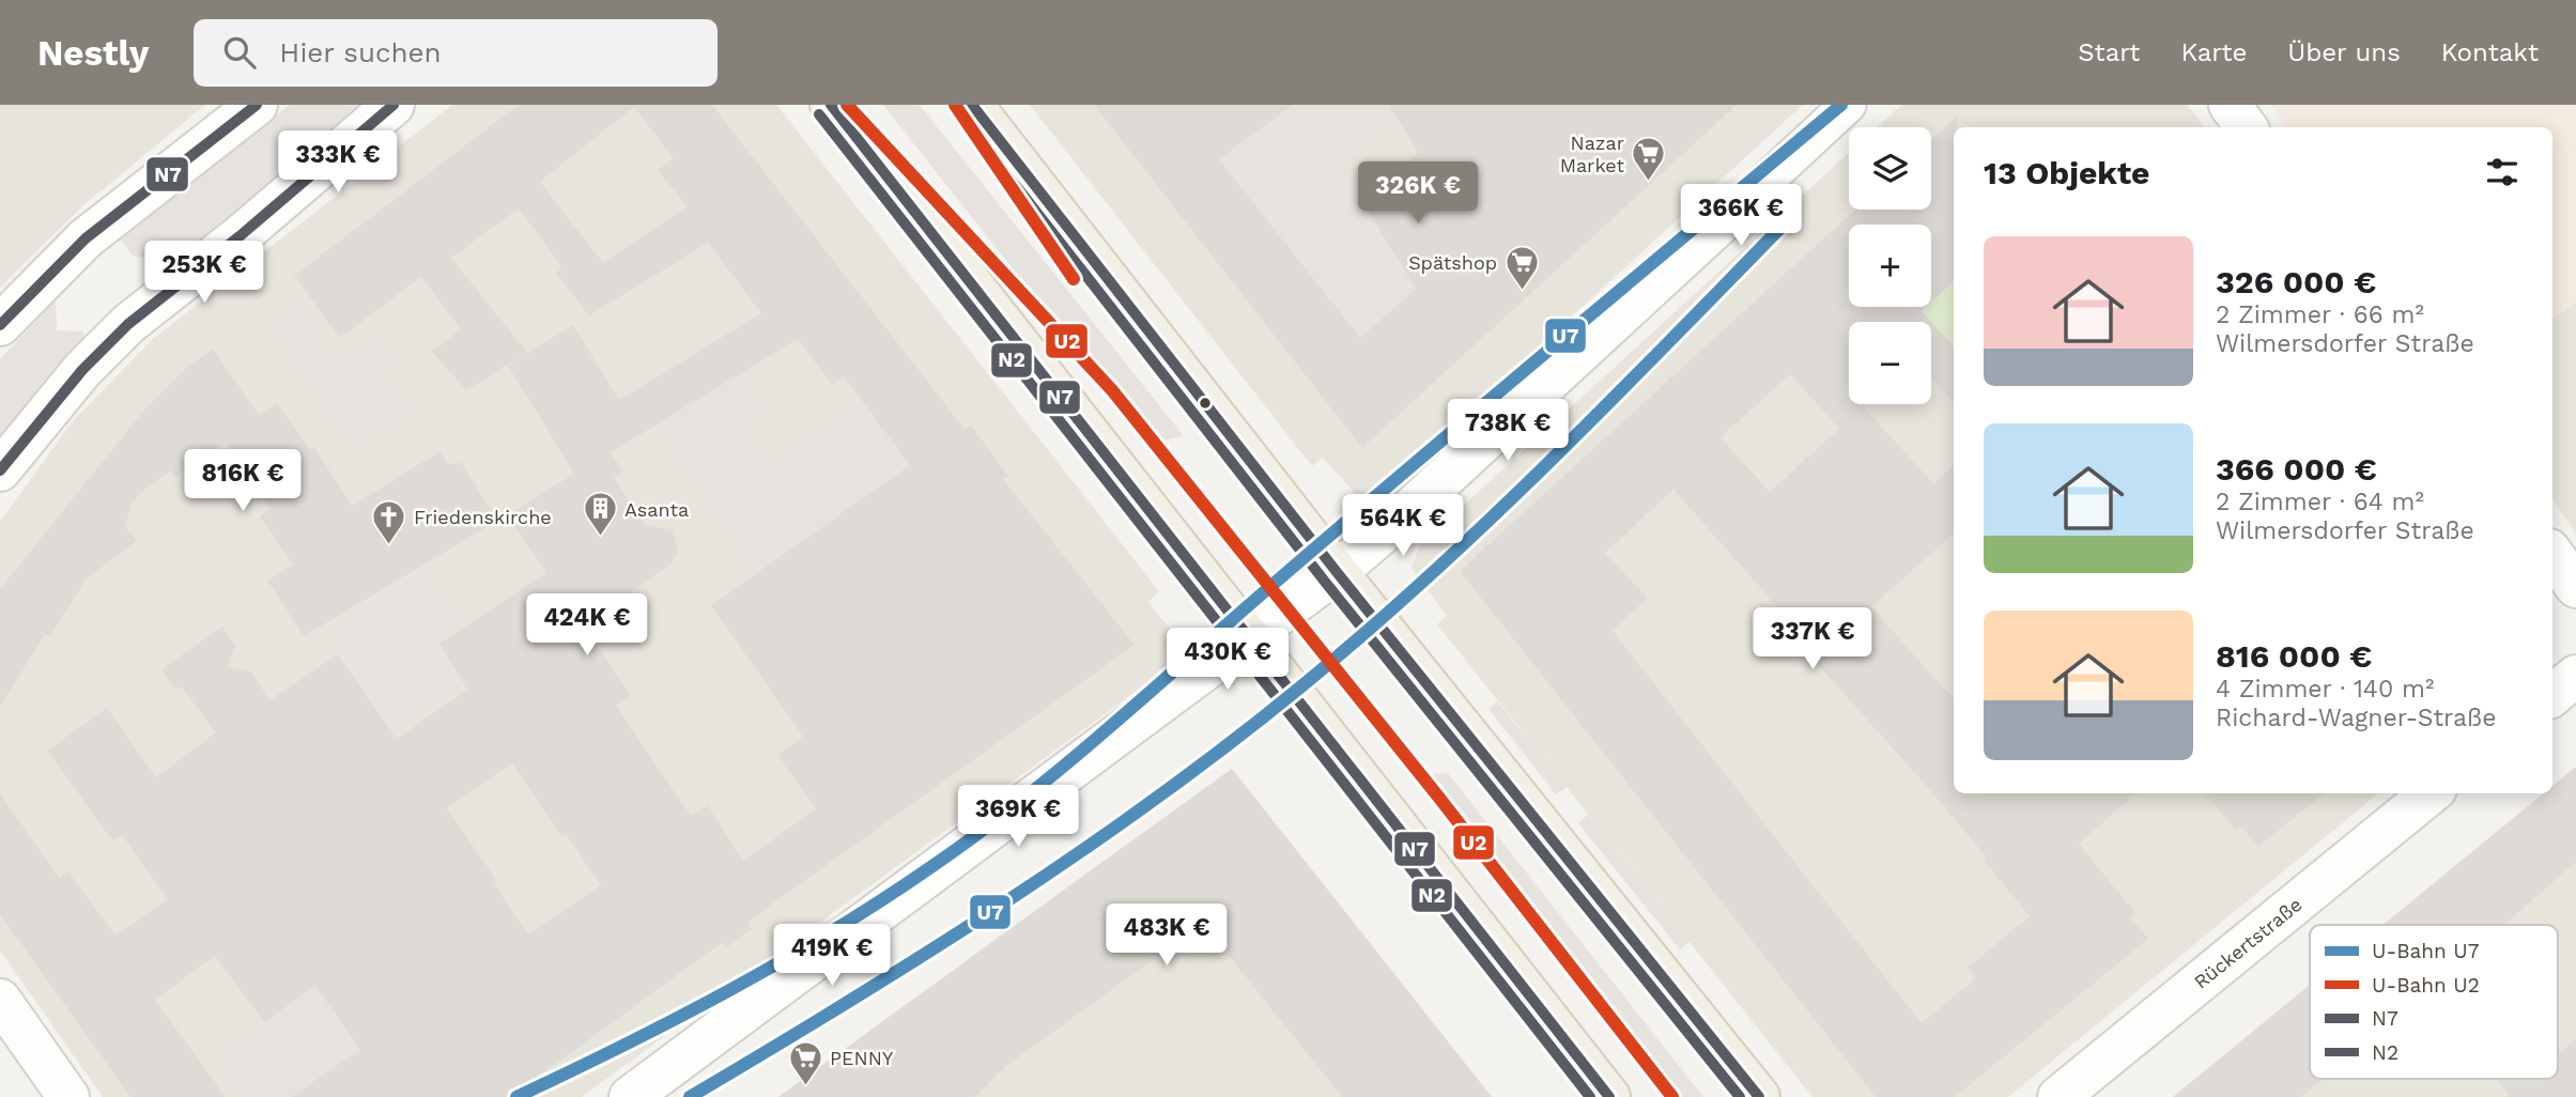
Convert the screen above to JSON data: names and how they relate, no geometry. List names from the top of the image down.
{
  "streets": {
    "street": ["Rückertstraße"]
  },
  "places": {
    "supermarket": ["Nazar Market", "Spätshop", "PENNY"],
    "building": ["Asanta"],
    "church": ["Friedenskirche"]
  },
  "lines": [
    "metro line U7",
    "metro line U2",
    "transit line N7",
    "transit line N2"
  ],
  "legend": [
    "U-Bahn U7",
    "U-Bahn U2",
    "N7",
    "N2"
  ],
  "page": {
    "header": "Nestly",
    "search": "Hier suchen",
    "nav": [
      "Start",
      "Karte",
      "Über uns",
      "Kontakt"
    ],
    "map_buttons": ["+", "−"],
    "heading": "13 Objekte",
    "price": [
      "333K €",
      "326K €",
      "366K €",
      "253K €",
      "738K €",
      "816K €",
      "564K €",
      "424K €",
      "337K €",
      "430K €",
      "369K €",
      "483K €",
      "419K €"
    ],
    "list": [
      {
        "name": "326 000 €",
        "note": "2 Zimmer · 66 m² · Wilmersdorfer Straße"
      },
      {
        "name": "366 000 €",
        "note": "2 Zimmer · 64 m² · Wilmersdorfer Straße"
      },
      {
        "name": "816 000 €",
        "note": "4 Zimmer · 140 m² · Richard-Wagner-Straße"
      }
    ]
  }
}
